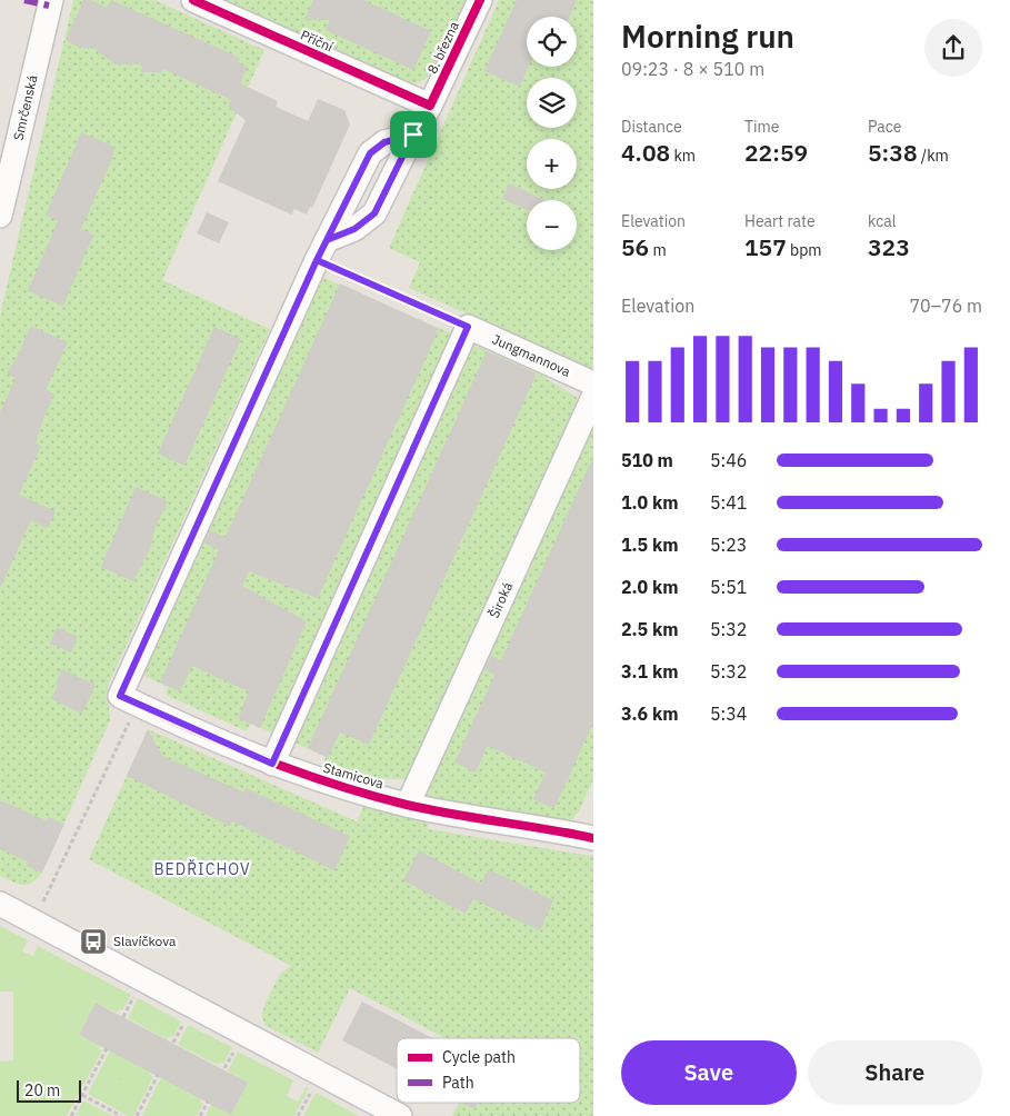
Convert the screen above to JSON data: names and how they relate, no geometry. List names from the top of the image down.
{
  "streets": {
    "street": [
      "Příční",
      "8. března",
      "Smrčenská",
      "Jungmannova",
      "Široká",
      "Stamicova"
    ]
  },
  "crossings": [
    ["Příční", "8. března"],
    ["Široká", "Stamicova"]
  ],
  "districts": ["BEDŘICHOV"],
  "places": {
    "bus stop": ["Slavíčkova"]
  },
  "legend": ["Cycle path", "Path"],
  "scale_bar": "20 m",
  "page": {
    "heading": ["Morning run", "09:23 · 8 × 510 m"],
    "map_buttons": ["+", "−"],
    "stats": [
      ["Distance", "4.08 km"],
      ["Time", "22:59"],
      ["Pace", "5:38 /km"],
      ["Elevation", "56 m"],
      ["Heart rate", "157 bpm"],
      ["kcal", "323"]
    ],
    "chart": ["Elevation", "70–76 m"],
    "list": [
      {
        "name": "510 m",
        "note": "5:46"
      },
      {
        "name": "1.0 km",
        "note": "5:41"
      },
      {
        "name": "1.5 km",
        "note": "5:23"
      },
      {
        "name": "2.0 km",
        "note": "5:51"
      },
      {
        "name": "2.5 km",
        "note": "5:32"
      },
      {
        "name": "3.1 km",
        "note": "5:32"
      },
      {
        "name": "3.6 km",
        "note": "5:34"
      }
    ],
    "buttons": ["Save", "Share"],
    "scale": "20 m"
  }
}
